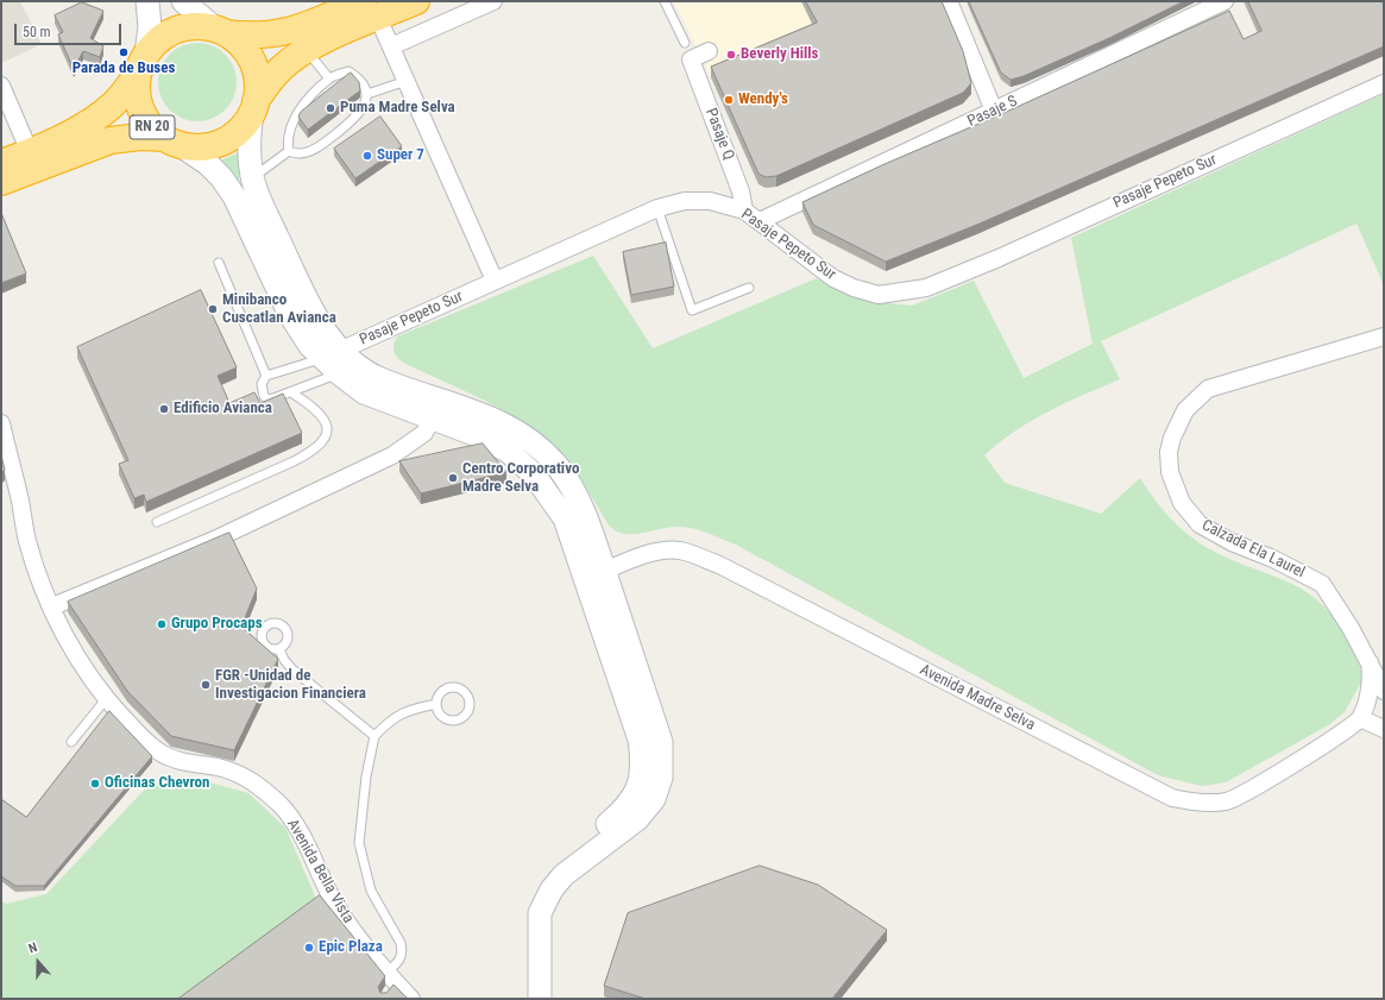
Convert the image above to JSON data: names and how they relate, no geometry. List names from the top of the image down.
{
  "streets": {
    "highway": ["RN 20"],
    "street": [
      "Pasaje S",
      "Pasaje Q",
      "Pasaje Pepeto Sur",
      "Calzada Ela Laurel",
      "Avenida Madre Selva",
      "Avenida Bella Vista"
    ]
  },
  "crossings": [
    ["Pasaje S", "Pasaje Pepeto Sur"],
    ["Pasaje Q", "Pasaje Pepeto Sur"]
  ],
  "places": [
    "Parada de Buses",
    "Beverly Hills",
    "Wendy's",
    "Puma Madre Selva",
    "Super 7",
    "Minibanco Cuscatlan Avianca",
    "Edificio Avianca",
    "Centro Corporativo Madre Selva",
    "Grupo Procaps",
    "FGR -Unidad de Investigacion Financiera",
    "Oficinas Chevron",
    "Epic Plaza"
  ],
  "scale_bar": "50 m",
  "north": "top"
}
